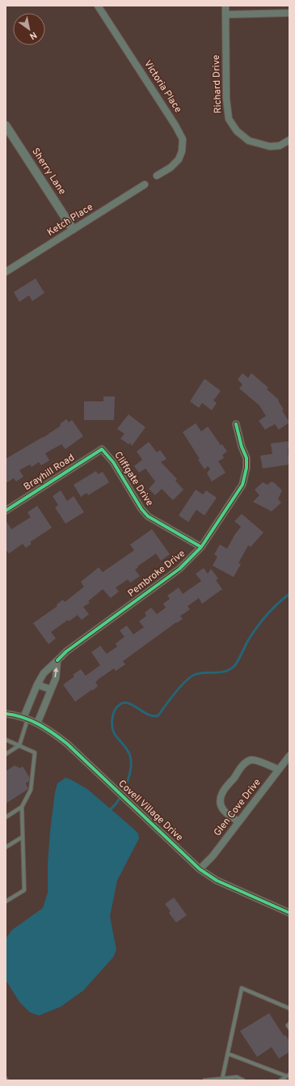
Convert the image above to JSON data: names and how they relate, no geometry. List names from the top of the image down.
{
  "streets": {
    "street": [
      "Richard Drive",
      "Victoria Place",
      "Sherry Lane",
      "Ketch Place",
      "Brayhill Road",
      "Cliffgate Drive",
      "Pembroke Drive",
      "Glen Cove Drive",
      "Covell Village Drive"
    ]
  },
  "crossings": [
    ["Sherry Lane", "Ketch Place"],
    ["Brayhill Road", "Cliffgate Drive"],
    ["Cliffgate Drive", "Pembroke Drive"],
    ["Pembroke Drive", "Covell Village Drive"],
    ["Glen Cove Drive", "Covell Village Drive"]
  ],
  "north": "bottom right"
}
